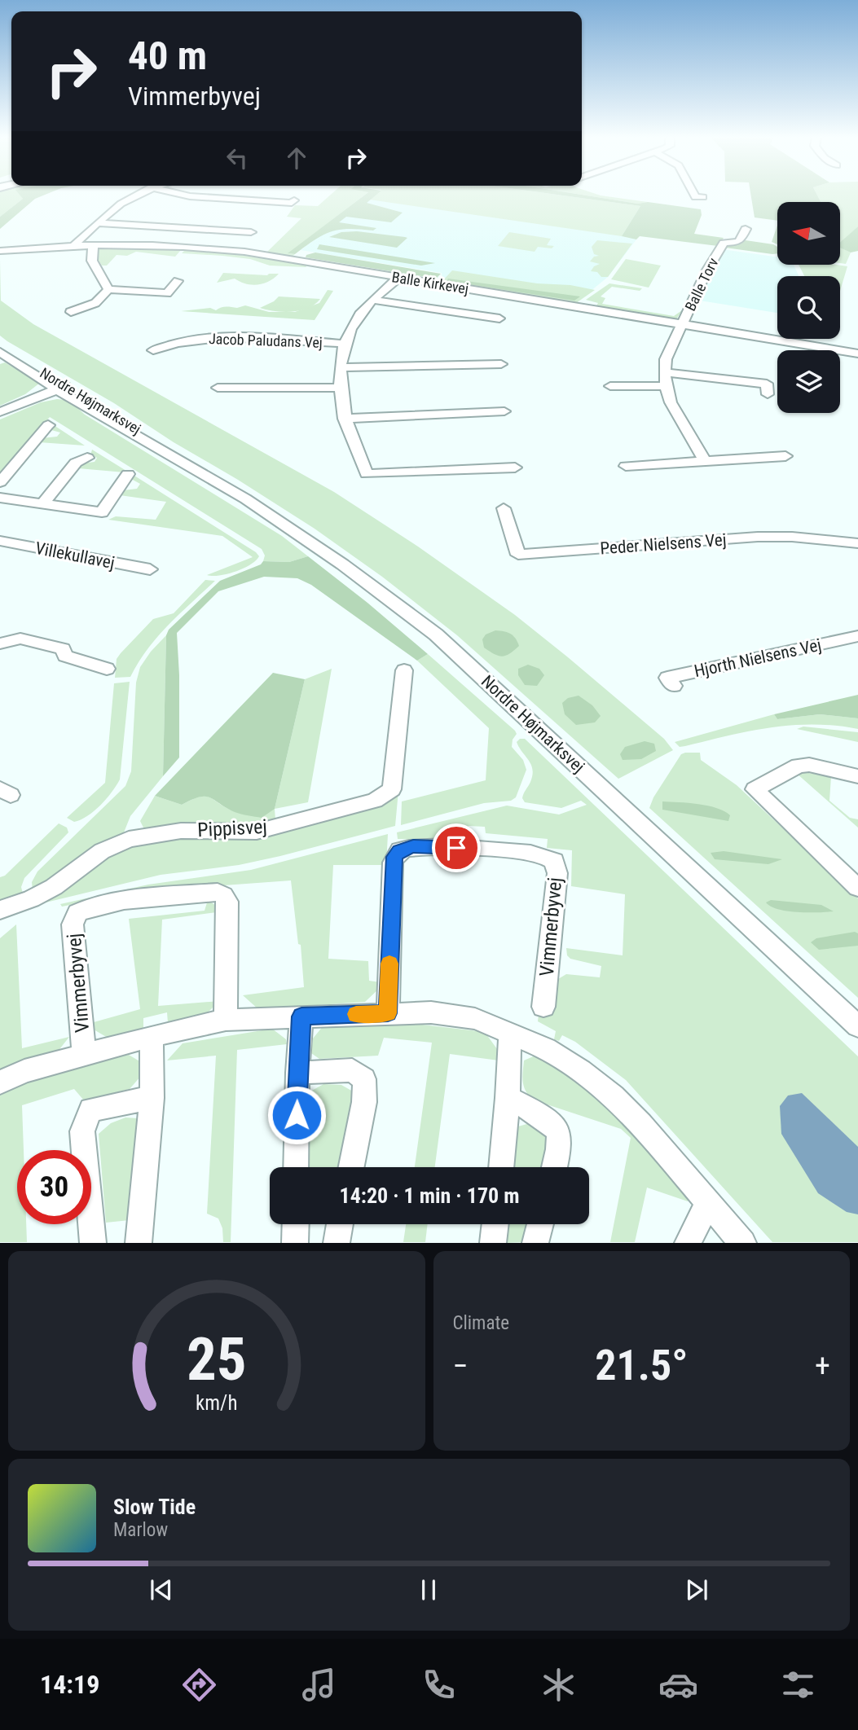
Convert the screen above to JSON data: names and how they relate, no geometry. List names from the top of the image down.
{
  "streets": {
    "street": [
      "Balle Kirkevej",
      "Balle Torv",
      "Jacob Paludans Vej",
      "Nordre Højmarksvej",
      "Peder Nielsens Vej",
      "Villekullavej",
      "Hjorth Nielsens Vej",
      "Pippisvej",
      "Vimmerbyvej"
    ]
  },
  "crossings": [
    ["Balle Kirkevej", "Balle Torv"],
    ["Balle Kirkevej", "Jacob Paludans Vej"]
  ],
  "north": "left",
  "page": {
    "turn": ["40 m", "Vimmerbyvej"],
    "limit": "30",
    "trip": "14:20 · 1 min · 170 m",
    "tile": "Climate",
    "heat": ["−", "21.5°", "+"],
    "song": ["Slow Tide", "Marlow"],
    "tabs": "14:19",
    "gauge": ["25", "km/h"]
  }
}
